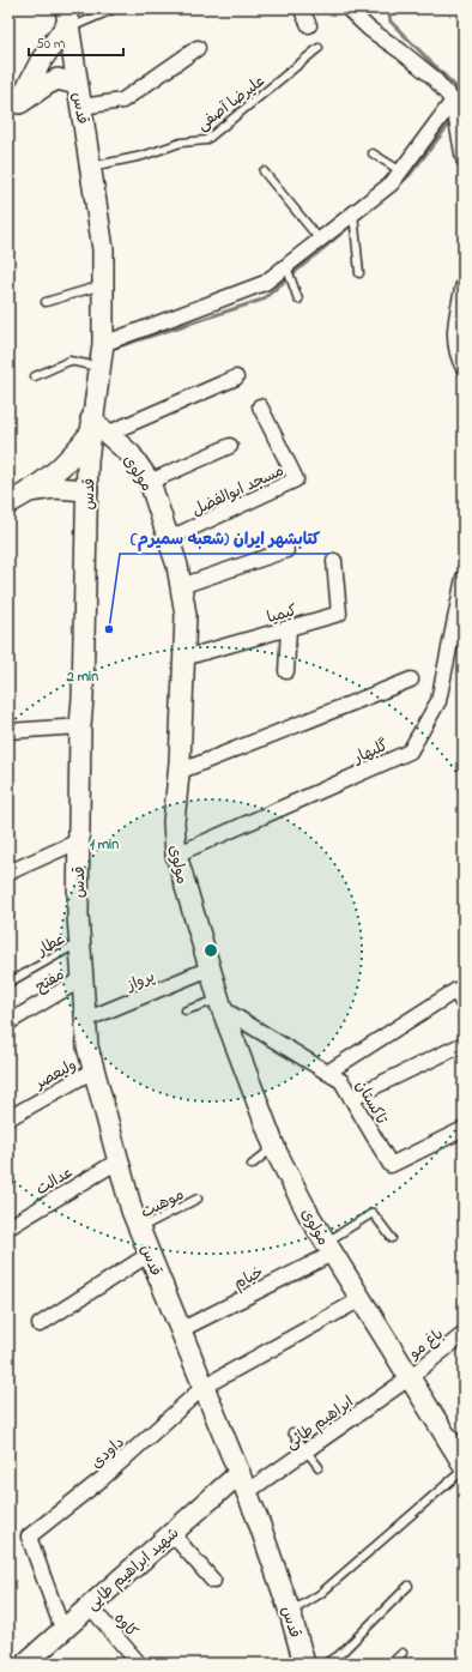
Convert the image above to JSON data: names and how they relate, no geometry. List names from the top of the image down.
{
  "streets": {
    "street": [
      "قدس",
      "مولوی",
      "مسجد ابوالفضل",
      "کیمیا",
      "گلبهار",
      "مفتح",
      "پرواز",
      "ولیعصر",
      "تاکستان",
      "عدالت",
      "خیام",
      "باغ مو",
      "ابراهیم طائی",
      "داودی",
      "شهید ابراهیم طایی",
      "کاوه"
    ],
    "lane": ["علیرضا آصفی", "عطار", "موهبت"]
  },
  "crossings": [
    ["علیرضا آصفی", "قدس"],
    ["قدس", "مولوی"],
    ["قدس", "عطار"],
    ["قدس", "مفتح"],
    ["قدس", "پرواز"],
    ["قدس", "ولیعصر"],
    ["قدس", "عدالت"],
    ["قدس", "موهبت"],
    ["قدس", "خیام"],
    ["قدس", "ابراهیم طائی"],
    ["قدس", "داودی"],
    ["قدس", "شهید ابراهیم طایی"],
    ["مولوی", "مسجد ابوالفضل"],
    ["مولوی", "کیمیا"],
    ["مولوی", "گلبهار"],
    ["مولوی", "پرواز"],
    ["مولوی", "تاکستان"],
    ["مولوی", "خیام"],
    ["مولوی", "باغ مو"],
    ["مولوی", "ابراهیم طائی"],
    ["باغ مو", "ابراهیم طائی"],
    ["داودی", "شهید ابراهیم طایی"],
    ["شهید ابراهیم طایی", "کاوه"]
  ],
  "places": ["کتابشهر ایران (شعبه سمیرم)"],
  "scale_bar": "50 m",
  "rings": ["2 min", "1 min"]
}
